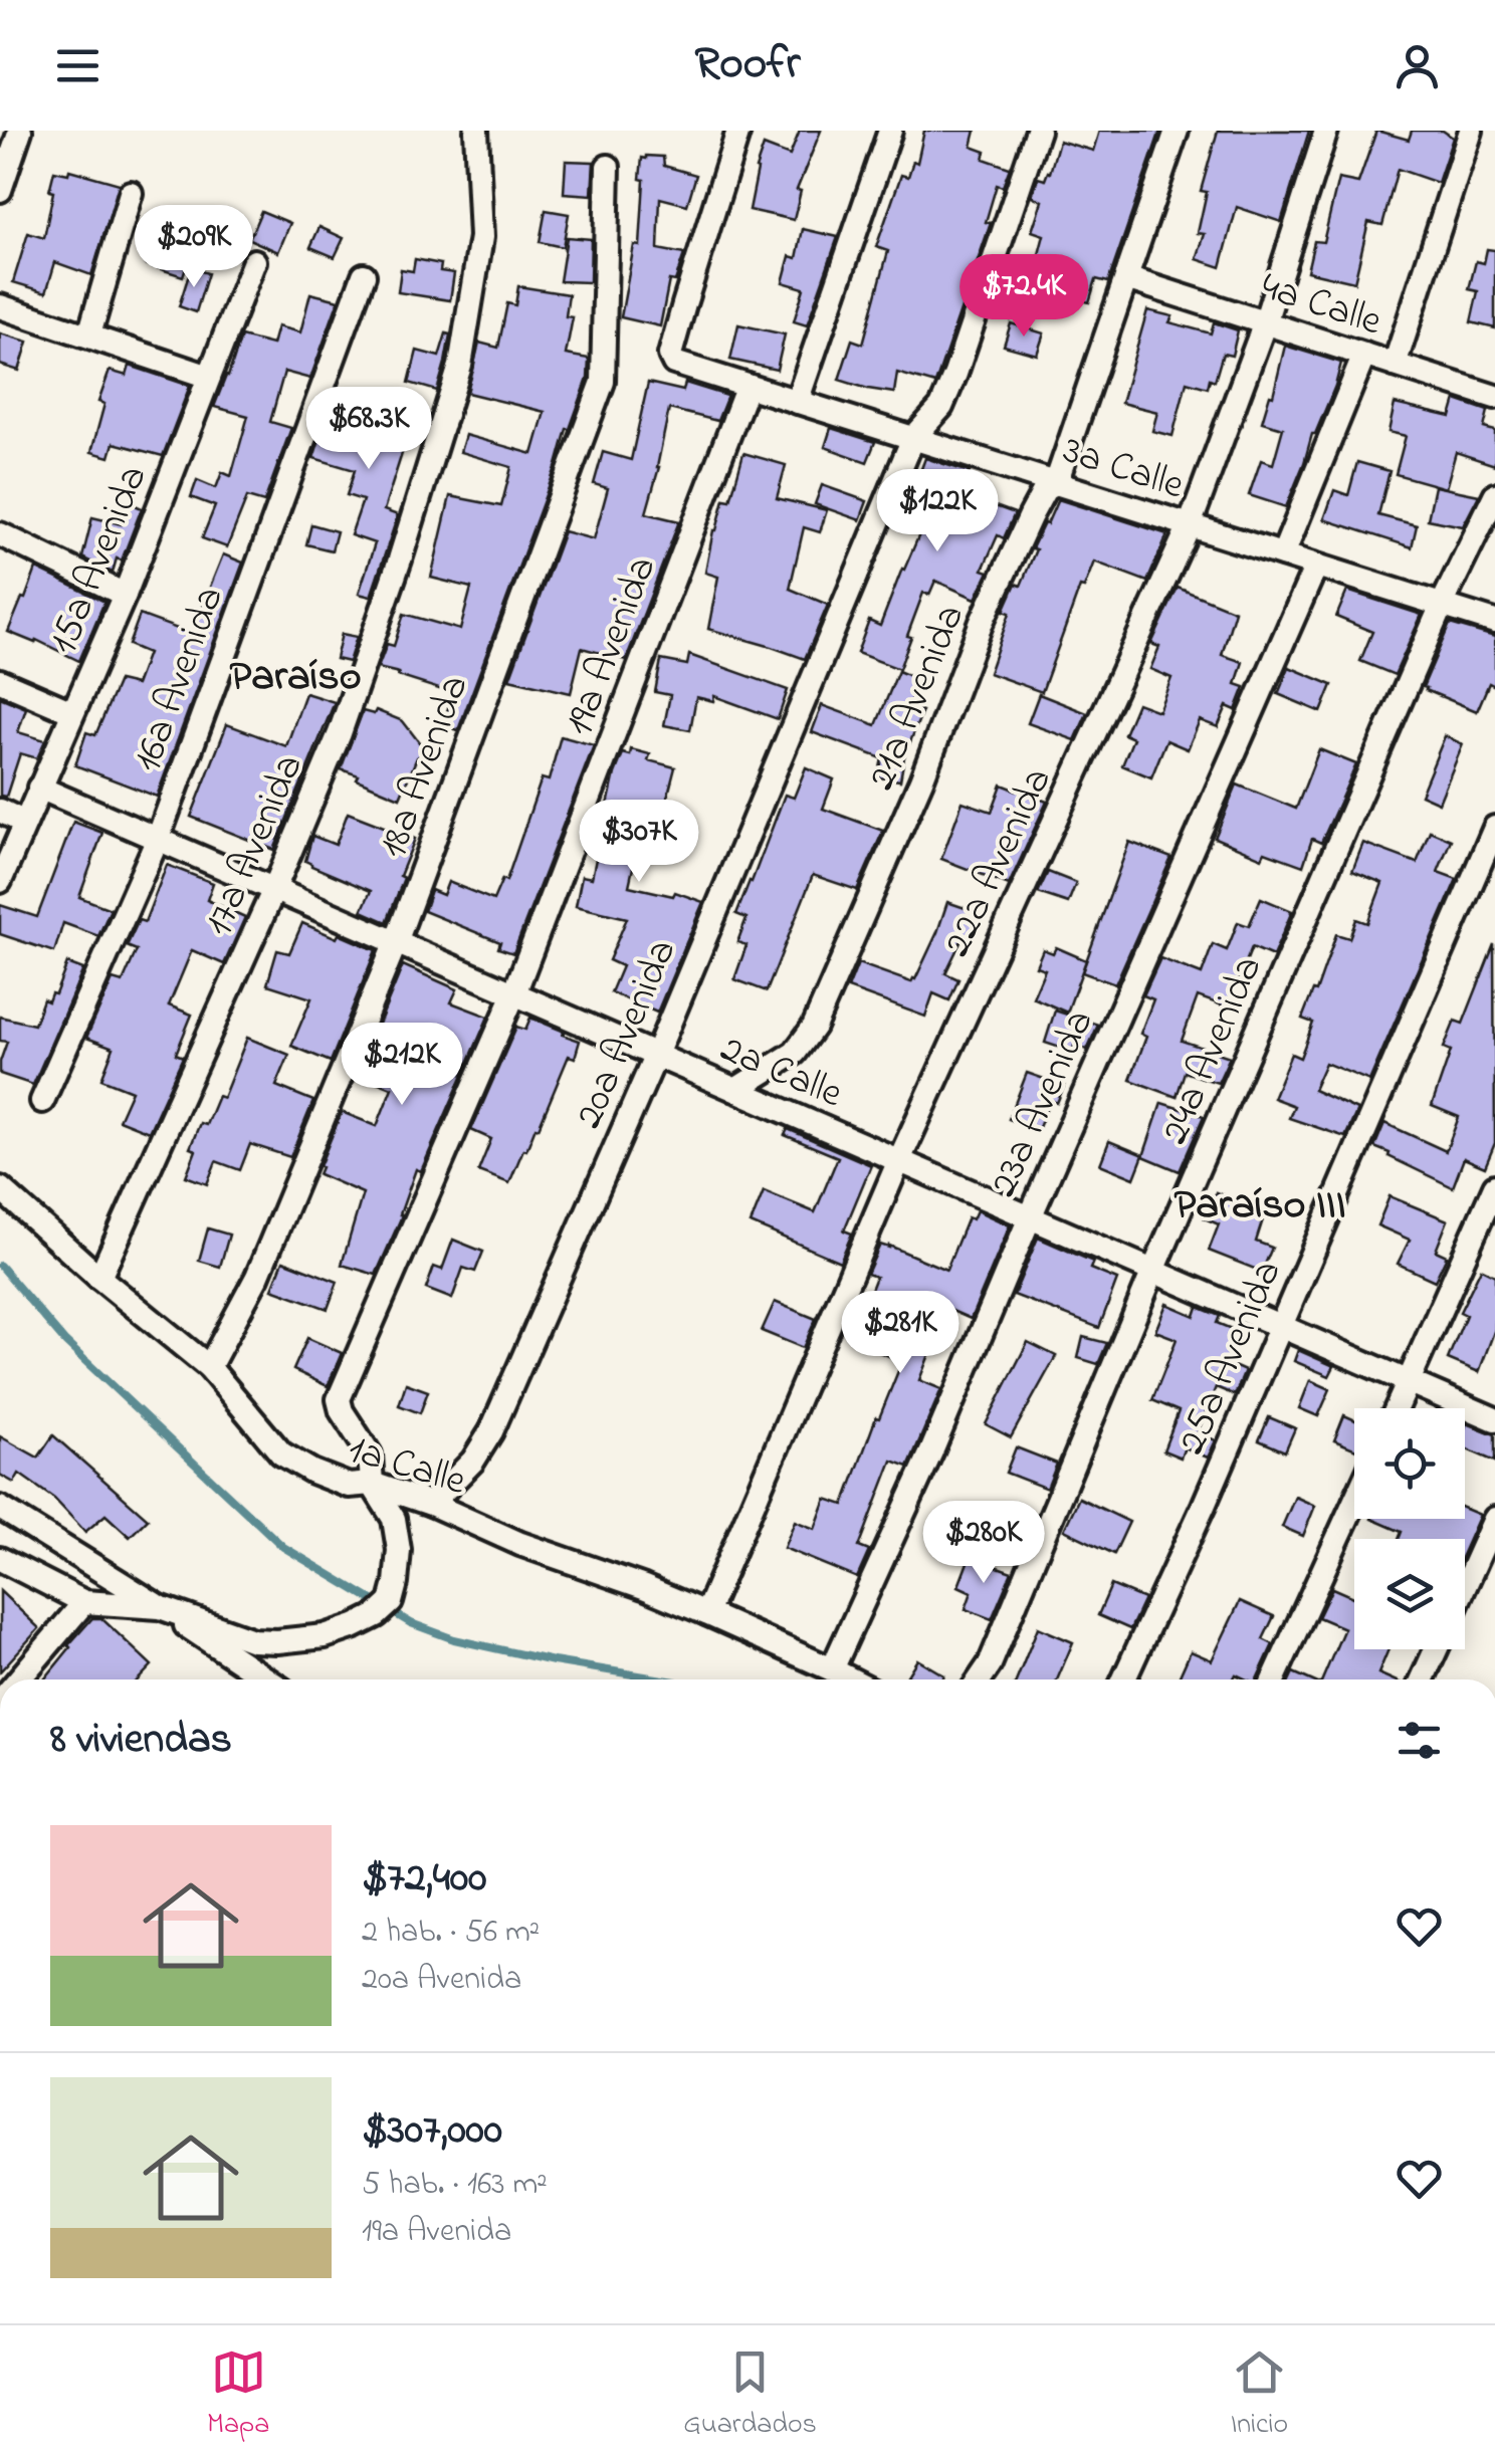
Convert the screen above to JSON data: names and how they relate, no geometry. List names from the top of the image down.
{
  "streets": {
    "street": [
      "4a Calle",
      "3a Calle",
      "15a Avenida",
      "19a Avenida",
      "16a Avenida",
      "21a Avenida",
      "18a Avenida",
      "17a Avenida",
      "22a Avenida",
      "20a Avenida",
      "24a Avenida",
      "2a Calle",
      "23a Avenida",
      "25a Avenida",
      "1a Calle"
    ]
  },
  "crossings": [
    ["4a Calle", "21a Avenida"],
    ["4a Calle", "22a Avenida"],
    ["3a Calle", "19a Avenida"],
    ["3a Calle", "21a Avenida"],
    ["3a Calle", "22a Avenida"],
    ["3a Calle", "20a Avenida"],
    ["3a Calle", "24a Avenida"],
    ["3a Calle", "23a Avenida"],
    ["15a Avenida", "2a Calle"],
    ["19a Avenida", "2a Calle"],
    ["19a Avenida", "1a Calle"],
    ["16a Avenida", "2a Calle"],
    ["21a Avenida", "2a Calle"],
    ["18a Avenida", "2a Calle"],
    ["18a Avenida", "1a Calle"],
    ["17a Avenida", "2a Calle"],
    ["17a Avenida", "1a Calle"],
    ["22a Avenida", "2a Calle"],
    ["22a Avenida", "1a Calle"],
    ["20a Avenida", "2a Calle"],
    ["20a Avenida", "1a Calle"],
    ["24a Avenida", "2a Calle"],
    ["2a Calle", "23a Avenida"],
    ["2a Calle", "25a Avenida"],
    ["23a Avenida", "1a Calle"]
  ],
  "districts": ["Paraíso", "Paraíso III"],
  "page": {
    "header": "Roofr",
    "price": [
      "$209K",
      "$72.4K",
      "$68.3K",
      "$122K",
      "$307K",
      "$212K",
      "$281K",
      "$280K"
    ],
    "heading": "8 viviendas",
    "list": [
      {
        "name": "$72,400",
        "note": "2 hab. · 56 m² · 20a Avenida"
      },
      {
        "name": "$307,000",
        "note": "5 hab. · 163 m² · 19a Avenida"
      }
    ],
    "tabs": ["Mapa", "Guardados", "Inicio"]
  }
}
